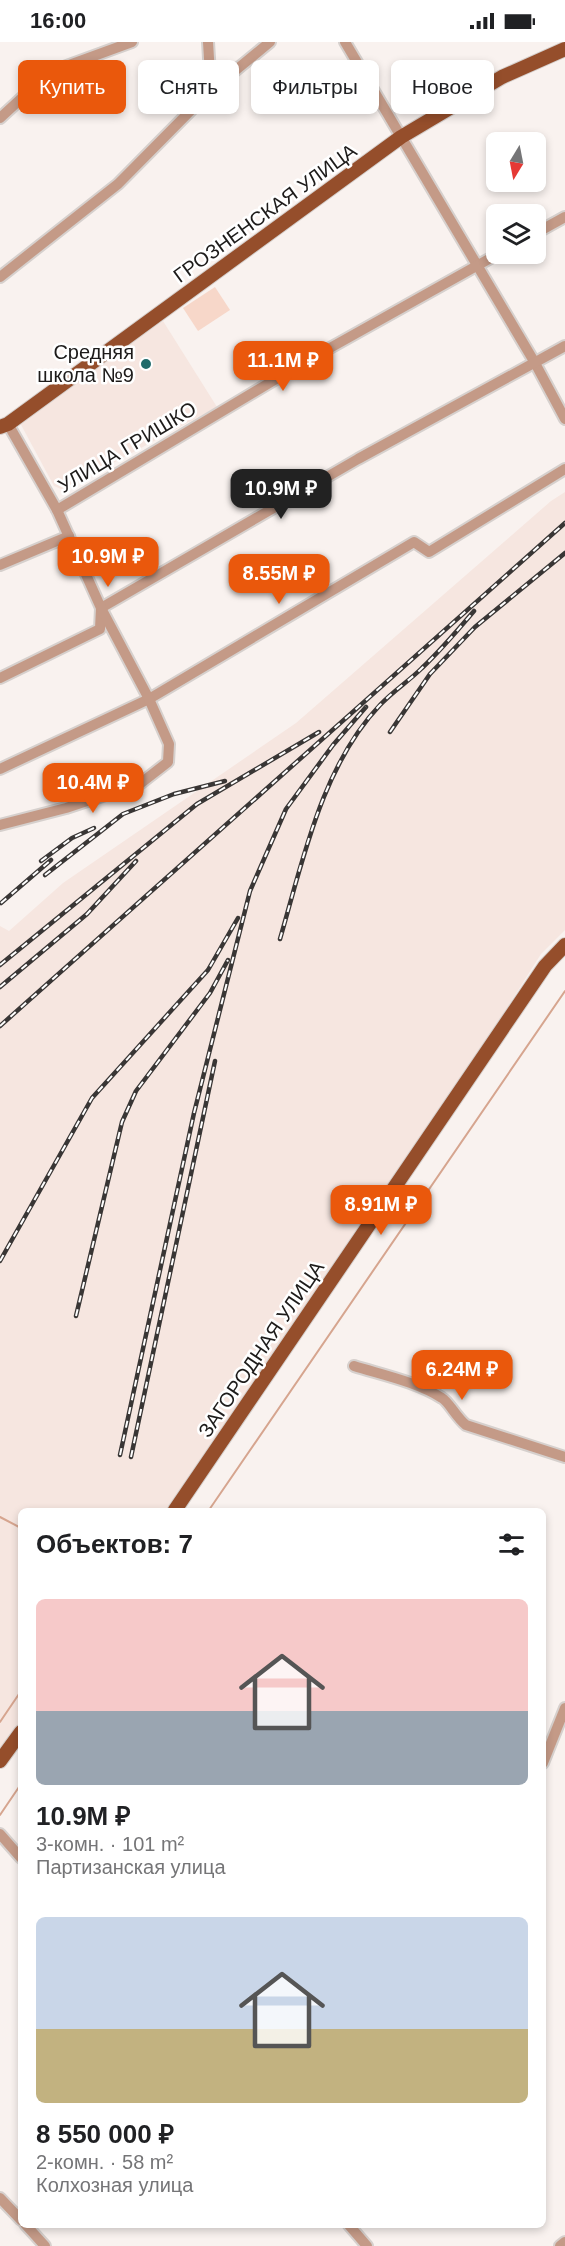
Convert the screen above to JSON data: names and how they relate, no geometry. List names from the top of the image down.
{
  "streets": {
    "main road": ["ГРОЗНЕНСКАЯ УЛИЦА", "ЗАГОРОДНАЯ УЛИЦА"],
    "street": ["УЛИЦА ГРИШКО"]
  },
  "places": ["Средняя школа №9"],
  "north": "bottom",
  "page": {
    "status": "16:00",
    "chip": [
      "Купить",
      "Снять",
      "Фильтры",
      "Новое"
    ],
    "price": [
      "11.1M ₽",
      "10.9M ₽",
      "10.9M ₽",
      "8.55M ₽",
      "10.4M ₽",
      "8.91M ₽",
      "6.24M ₽"
    ],
    "heading": "Объектов: 7",
    "list": [
      {
        "name": "10.9M ₽",
        "note": "3-комн. · 101 m² · Партизанская улица"
      },
      {
        "name": "8 550 000 ₽",
        "note": "2-комн. · 58 m² · Колхозная улица"
      }
    ]
  }
}
